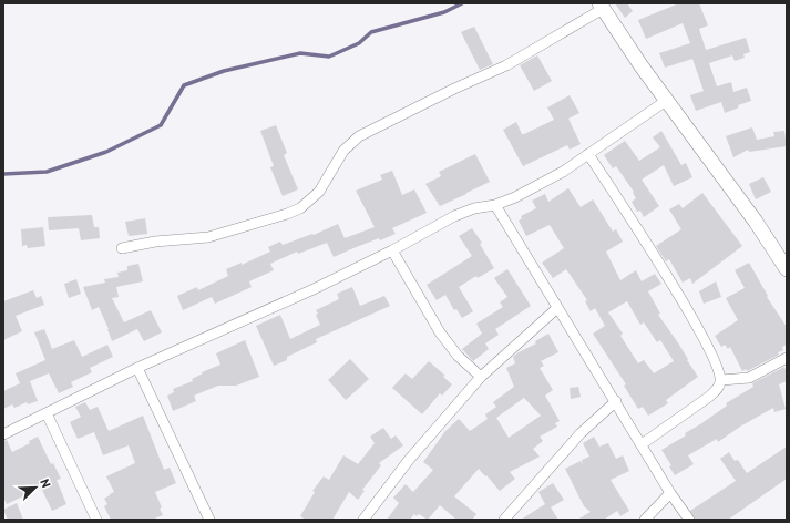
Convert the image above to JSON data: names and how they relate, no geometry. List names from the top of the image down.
{
  "north": "top right"
}
